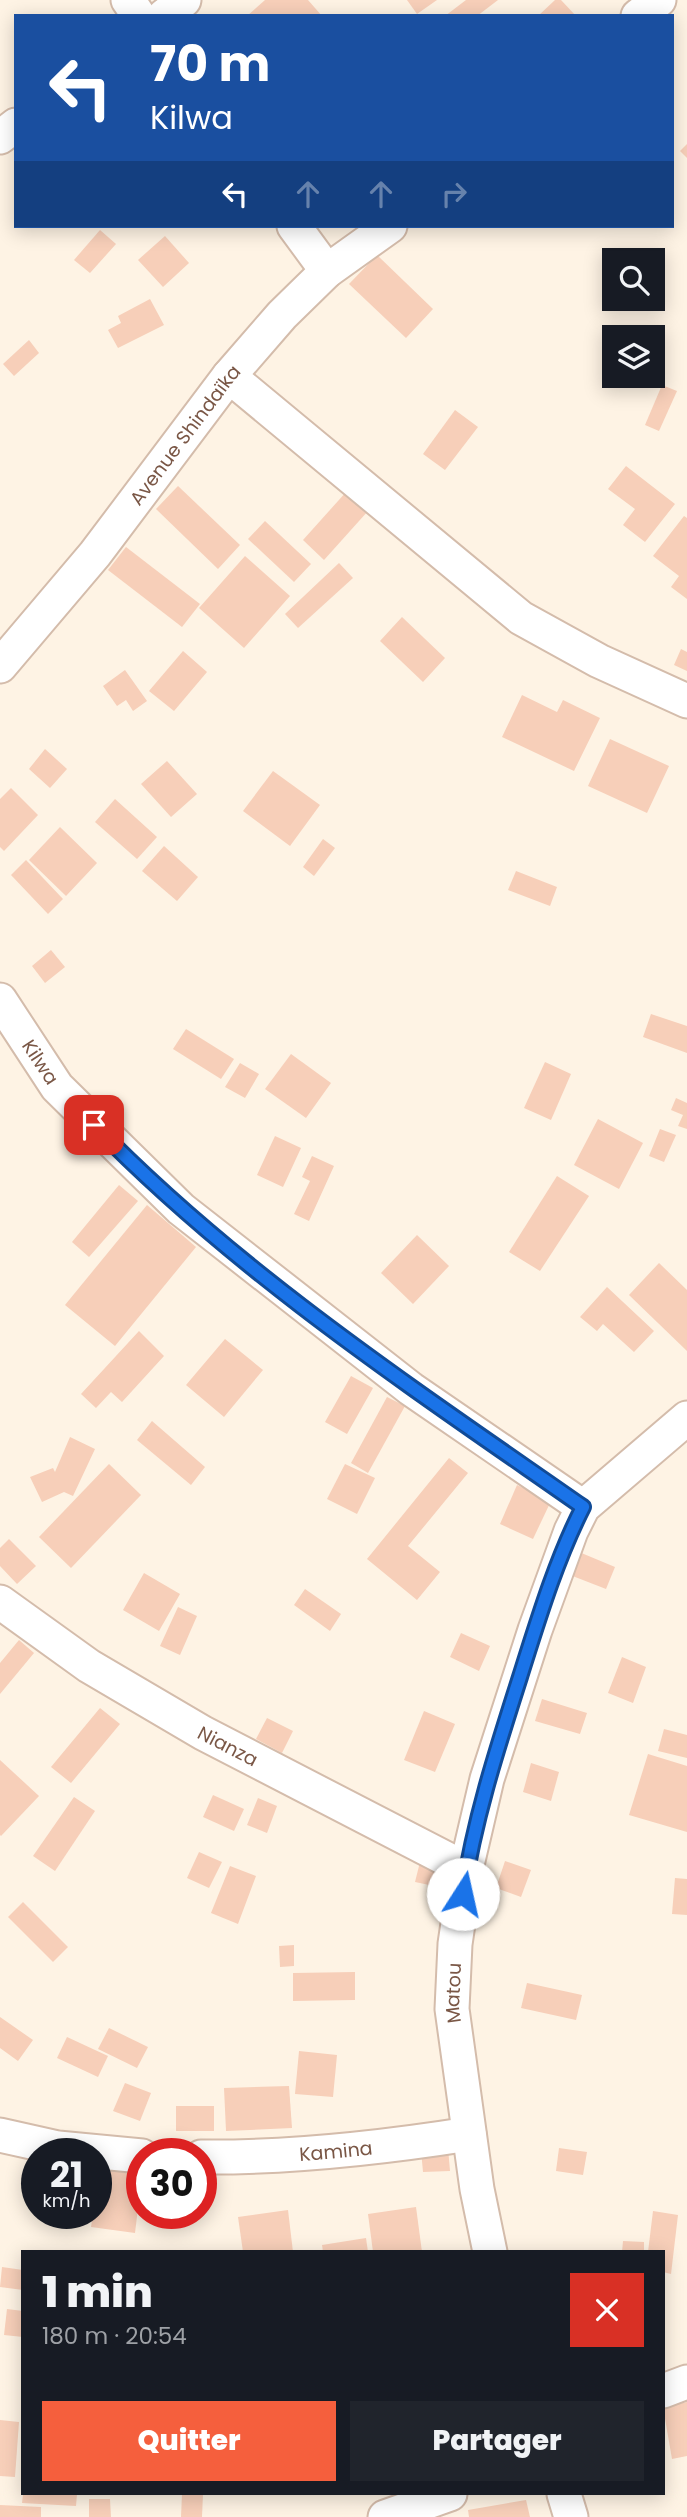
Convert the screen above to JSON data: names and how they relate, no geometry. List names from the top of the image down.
{
  "streets": {
    "street": [
      "Avenue Shindaïka",
      "Kilwa",
      "Nianza",
      "Matou",
      "Kamina"
    ]
  },
  "crossings": [
    ["Kilwa", "Matou"],
    ["Nianza", "Matou"],
    ["Matou", "Kamina"]
  ],
  "page": {
    "turn": ["70 m", "Kilwa"],
    "speed": "21 km/h",
    "limit": "30",
    "heading": ["1 min", "180 m · 20:54"],
    "buttons": ["Quitter", "Partager"]
  }
}
